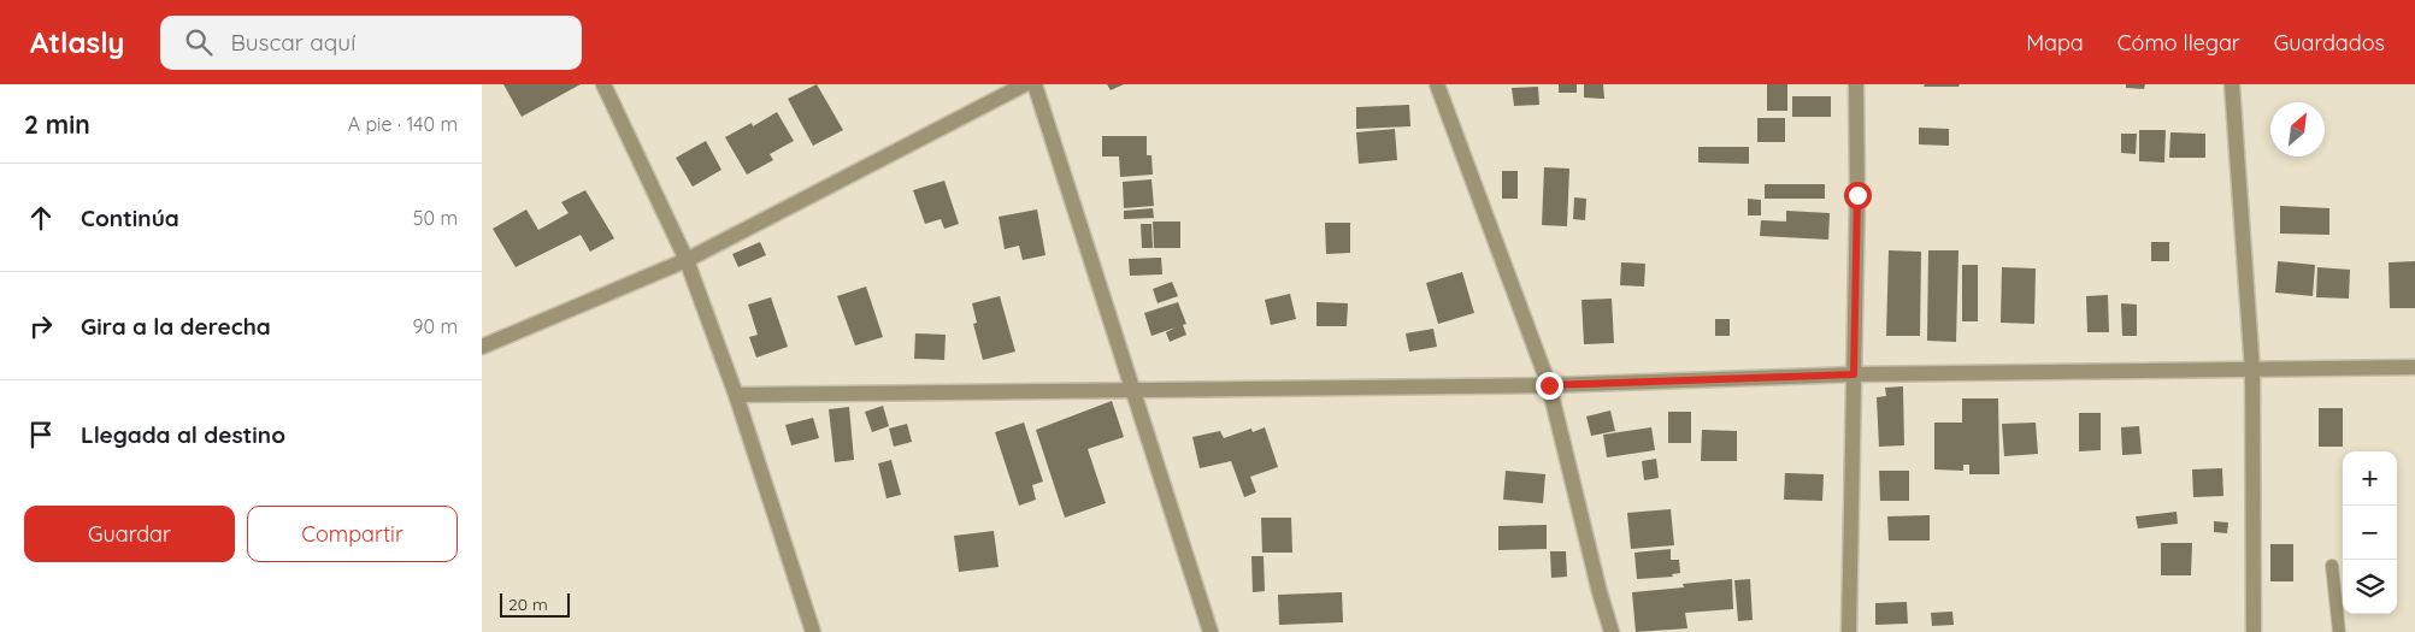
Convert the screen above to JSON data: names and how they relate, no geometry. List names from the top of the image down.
{
  "scale_bar": "20 m",
  "north": "top right",
  "page": {
    "header": "Atlasly",
    "search": "Buscar aquí",
    "nav": ["Mapa", "Cómo llegar", "Guardados"],
    "heading": ["2 min", "A pie · 140 m"],
    "list": [
      ["Continúa", "50 m"],
      ["Gira a la derecha", "90 m"],
      "Llegada al destino"
    ],
    "map_buttons": ["+", "−"],
    "buttons": ["Guardar", "Compartir"],
    "scale": "20 m"
  }
}
